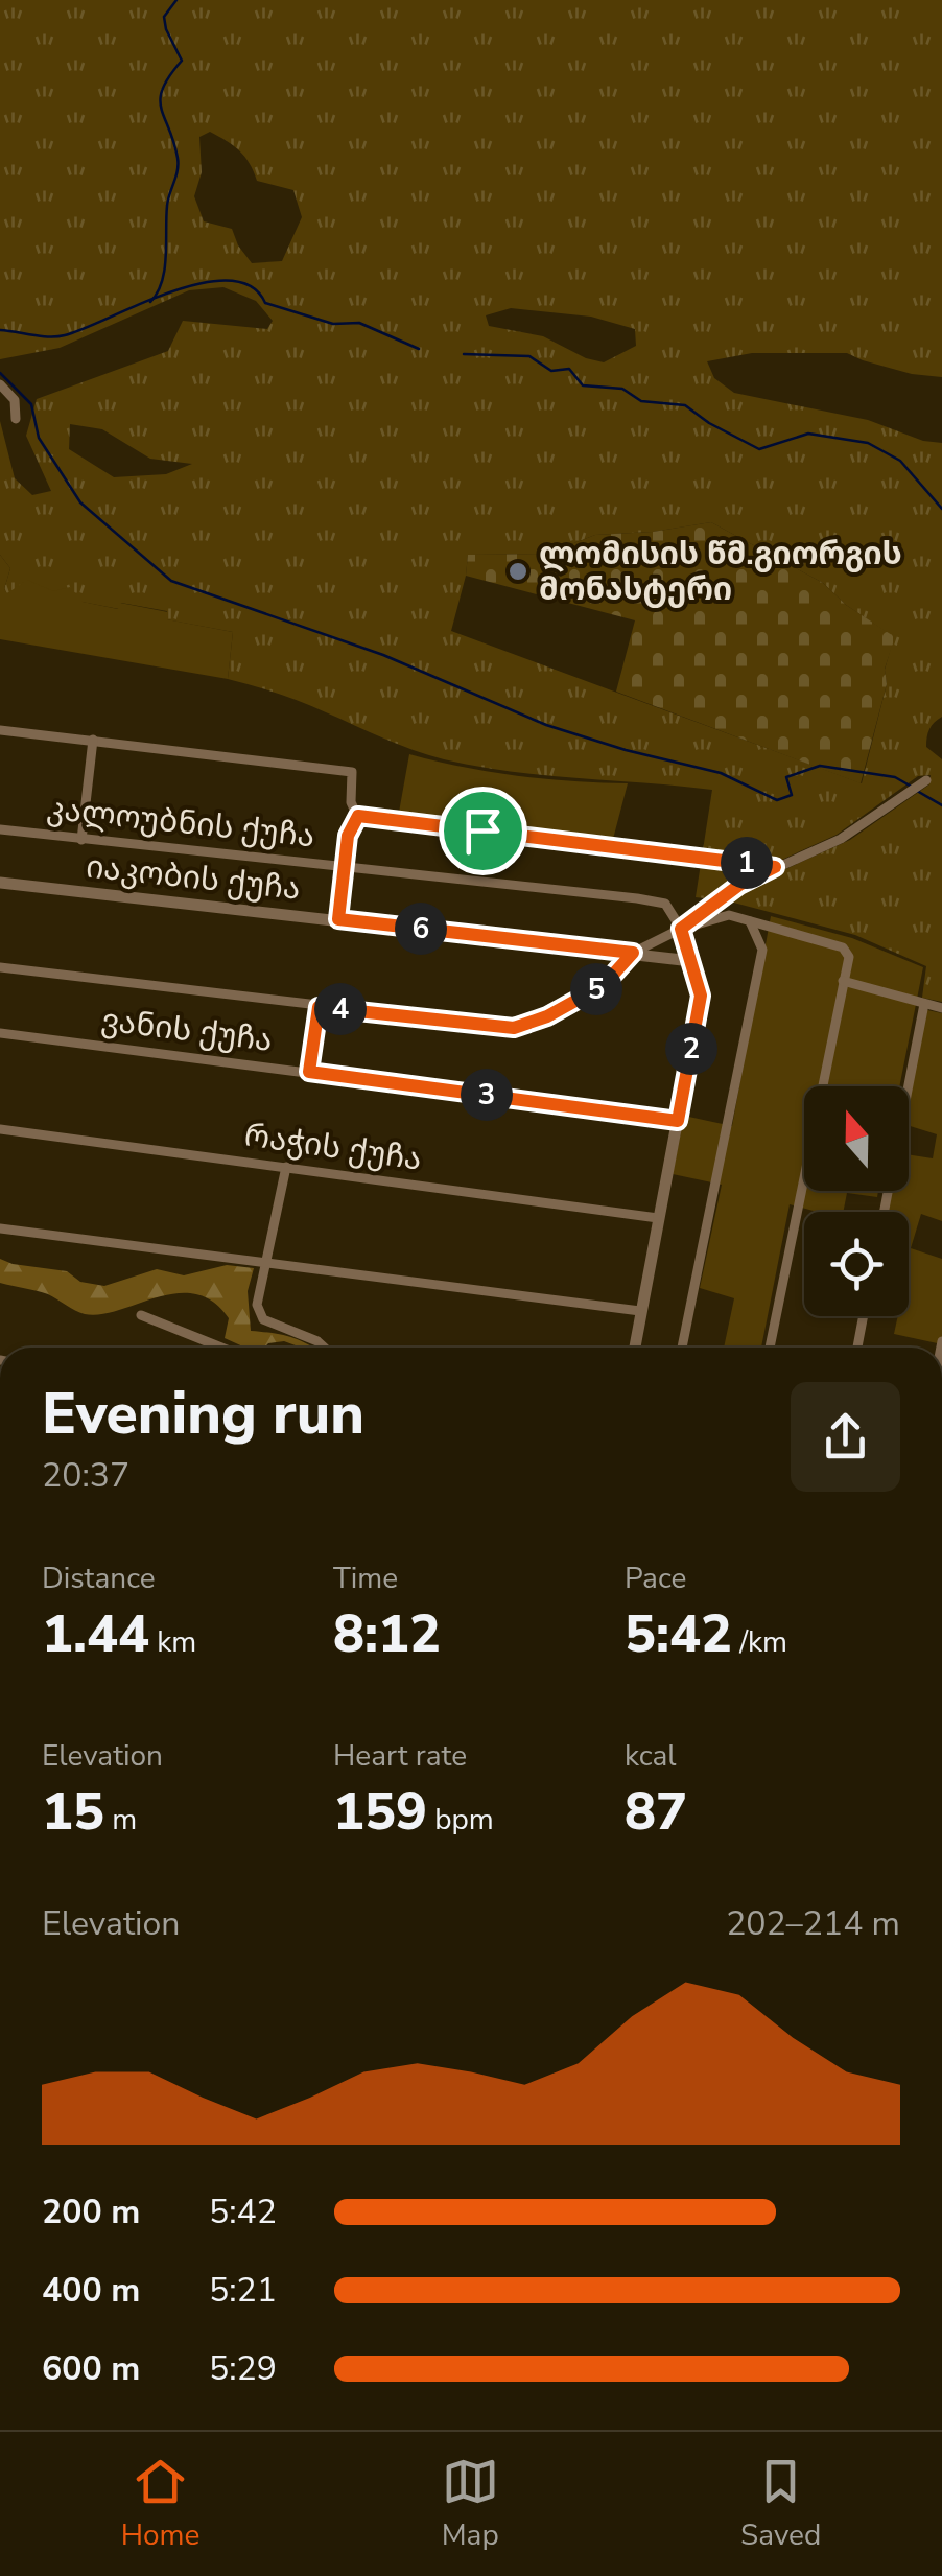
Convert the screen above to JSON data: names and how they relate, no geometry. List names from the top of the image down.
{
  "streets": {
    "street": [
      "კალოუბნის ქუჩა",
      "იაკობის ქუჩა",
      "ვანის ქუჩა",
      "რაჭის ქუჩა"
    ]
  },
  "places": ["ლომისის წმ.გიორგის მონასტერი"],
  "north": "top",
  "page": {
    "pins": [
      "1",
      "6",
      "5",
      "4",
      "2",
      "3"
    ],
    "heading": ["Evening run", "20:37"],
    "stats": [
      ["Distance", "1.44 km"],
      ["Time", "8:12"],
      ["Pace", "5:42 /km"],
      ["Elevation", "15 m"],
      ["Heart rate", "159 bpm"],
      ["kcal", "87"]
    ],
    "chart": ["Elevation", "202–214 m"],
    "list": [
      {
        "name": "200 m",
        "note": "5:42"
      },
      {
        "name": "400 m",
        "note": "5:21"
      },
      {
        "name": "600 m",
        "note": "5:29"
      }
    ],
    "tabs": ["Home", "Map", "Saved"]
  }
}
